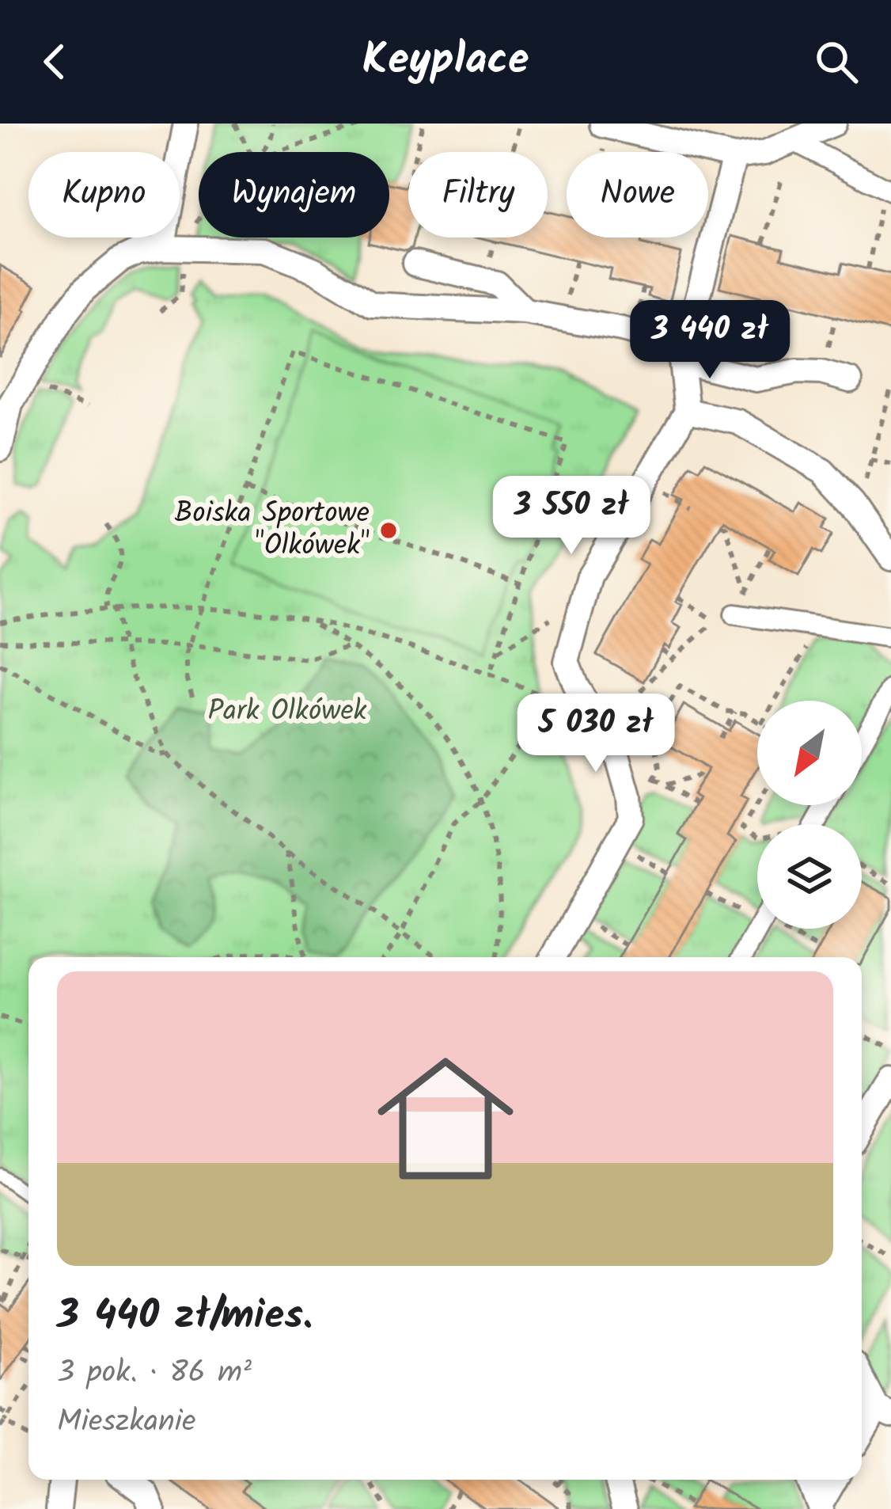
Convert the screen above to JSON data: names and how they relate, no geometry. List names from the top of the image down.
{
  "parks": ["Park Olkówek"],
  "places": ["Boiska Sportowe \"Olkówek\""],
  "north": "bottom left",
  "page": {
    "header": "Keyplace",
    "chip": [
      "Kupno",
      "Wynajem",
      "Filtry",
      "Nowe"
    ],
    "price": ["3 440 zł", "3 550 zł", "5 030 zł"],
    "list": [
      {
        "name": "3 440 zł/mies.",
        "note": "3 pok. · 86 m² · Mieszkanie"
      }
    ]
  }
}
